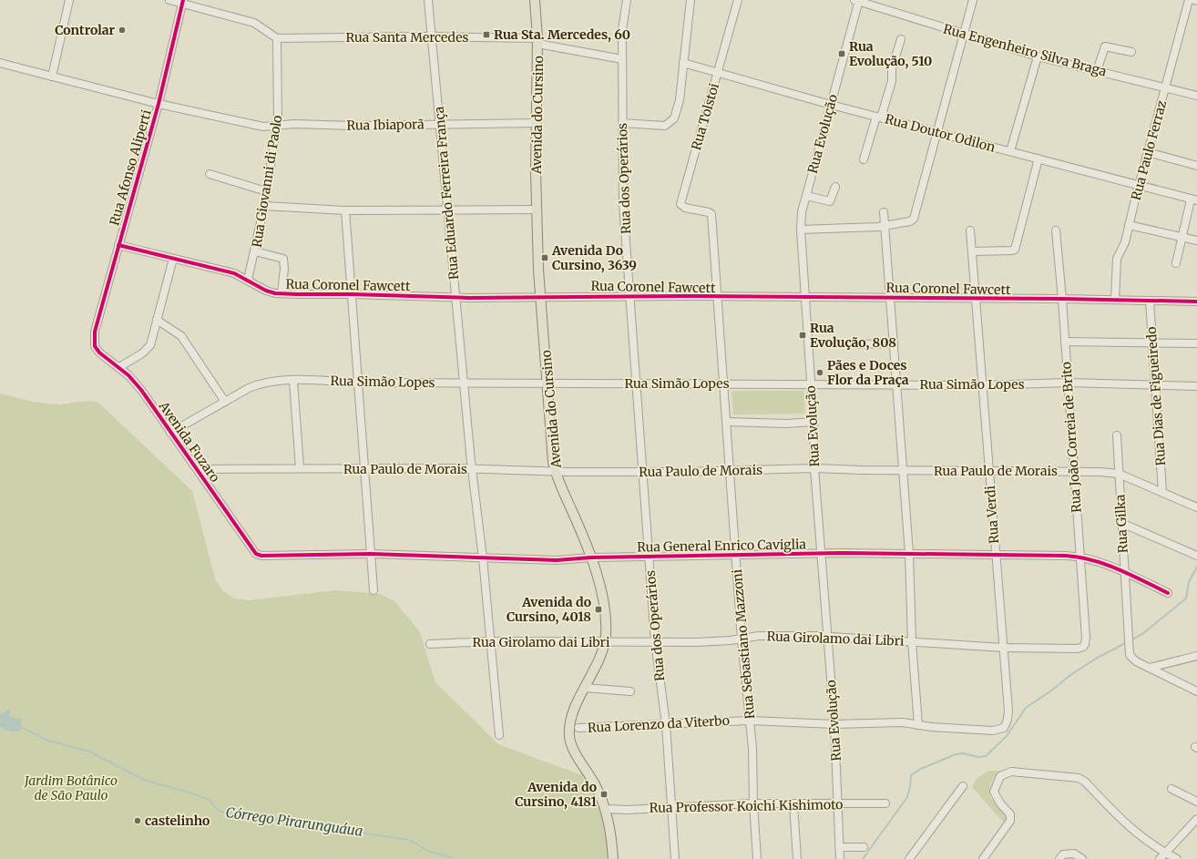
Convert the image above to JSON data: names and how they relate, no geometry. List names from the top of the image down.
{
  "streets": {
    "main road": ["Avenida do Cursino"],
    "street": [
      "Rua Santa Mercedes",
      "Rua Engenheiro Silva Braga",
      "Rua Tolstoi",
      "Rua Ibiaporã",
      "Rua Doutor Odilon",
      "Rua Evolução",
      "Rua Paulo Ferraz",
      "Rua Afonso Aliperti",
      "Rua dos Operários",
      "Rua Giovanni di Paolo",
      "Rua Eduardo Ferreira França",
      "Rua Coronel Fawcett",
      "Rua Simão Lopes",
      "Rua Dias de Figueiredo",
      "Rua João Correia de Brito",
      "Avenida Fuzaro",
      "Rua Paulo de Morais",
      "Rua Verdi",
      "Rua Gilka",
      "Rua General Enrico Caviglia",
      "Rua Girolamo dai Libri",
      "Rua Sebastiano Mazzoni",
      "Rua Lorenzo da Viterbo",
      "Rua Professor Koichi Kishimoto"
    ]
  },
  "crossings": [
    ["Rua Santa Mercedes", "Avenida do Cursino"],
    ["Rua Santa Mercedes", "Rua dos Operários"],
    ["Rua Santa Mercedes", "Rua Giovanni di Paolo"],
    ["Rua Santa Mercedes", "Rua Eduardo Ferreira França"],
    ["Rua Engenheiro Silva Braga", "Rua Evolução"],
    ["Rua Engenheiro Silva Braga", "Rua Paulo Ferraz"],
    ["Avenida do Cursino", "Rua Ibiaporã"],
    ["Avenida do Cursino", "Rua Coronel Fawcett"],
    ["Avenida do Cursino", "Rua Simão Lopes"],
    ["Avenida do Cursino", "Rua Paulo de Morais"],
    ["Avenida do Cursino", "Rua General Enrico Caviglia"],
    ["Avenida do Cursino", "Rua Girolamo dai Libri"],
    ["Avenida do Cursino", "Rua Professor Koichi Kishimoto"],
    ["Rua Tolstoi", "Rua Doutor Odilon"],
    ["Rua Tolstoi", "Rua Sebastiano Mazzoni"],
    ["Rua Ibiaporã", "Rua Afonso Aliperti"],
    ["Rua Ibiaporã", "Rua Giovanni di Paolo"],
    ["Rua Ibiaporã", "Rua Eduardo Ferreira França"],
    ["Rua Doutor Odilon", "Rua Evolução"],
    ["Rua Doutor Odilon", "Rua Paulo Ferraz"],
    ["Rua Evolução", "Rua Coronel Fawcett"],
    ["Rua Evolução", "Rua Simão Lopes"],
    ["Rua Evolução", "Rua Paulo de Morais"],
    ["Rua Evolução", "Rua General Enrico Caviglia"],
    ["Rua Evolução", "Rua Girolamo dai Libri"],
    ["Rua Evolução", "Rua Lorenzo da Viterbo"],
    ["Rua Evolução", "Rua Professor Koichi Kishimoto"],
    ["Rua Paulo Ferraz", "Rua Coronel Fawcett"],
    ["Rua Afonso Aliperti", "Rua Coronel Fawcett"],
    ["Rua Afonso Aliperti", "Avenida Fuzaro"],
    ["Rua dos Operários", "Rua Coronel Fawcett"],
    ["Rua dos Operários", "Rua Simão Lopes"],
    ["Rua dos Operários", "Rua Paulo de Morais"],
    ["Rua dos Operários", "Rua General Enrico Caviglia"],
    ["Rua dos Operários", "Rua Girolamo dai Libri"],
    ["Rua dos Operários", "Rua Lorenzo da Viterbo"],
    ["Rua dos Operários", "Rua Professor Koichi Kishimoto"],
    ["Rua Giovanni di Paolo", "Rua Coronel Fawcett"],
    ["Rua Eduardo Ferreira França", "Rua Coronel Fawcett"],
    ["Rua Eduardo Ferreira França", "Rua Simão Lopes"],
    ["Rua Eduardo Ferreira França", "Rua Paulo de Morais"],
    ["Rua Eduardo Ferreira França", "Rua General Enrico Caviglia"],
    ["Rua Eduardo Ferreira França", "Rua Girolamo dai Libri"],
    ["Rua Coronel Fawcett", "Rua Dias de Figueiredo"],
    ["Rua Coronel Fawcett", "Rua João Correia de Brito"],
    ["Rua Coronel Fawcett", "Rua Verdi"],
    ["Rua Coronel Fawcett", "Rua Sebastiano Mazzoni"],
    ["Rua Simão Lopes", "Rua Dias de Figueiredo"],
    ["Rua Simão Lopes", "Rua João Correia de Brito"],
    ["Rua Simão Lopes", "Avenida Fuzaro"],
    ["Rua Simão Lopes", "Rua Verdi"],
    ["Rua Simão Lopes", "Rua Sebastiano Mazzoni"],
    ["Rua Dias de Figueiredo", "Rua Paulo de Morais"],
    ["Rua João Correia de Brito", "Rua Paulo de Morais"],
    ["Rua João Correia de Brito", "Rua General Enrico Caviglia"],
    ["Rua João Correia de Brito", "Rua Girolamo dai Libri"],
    ["Avenida Fuzaro", "Rua Paulo de Morais"],
    ["Avenida Fuzaro", "Rua General Enrico Caviglia"],
    ["Rua Paulo de Morais", "Rua Verdi"],
    ["Rua Paulo de Morais", "Rua Gilka"],
    ["Rua Paulo de Morais", "Rua Sebastiano Mazzoni"],
    ["Rua Verdi", "Rua General Enrico Caviglia"],
    ["Rua Verdi", "Rua Girolamo dai Libri"],
    ["Rua Verdi", "Rua Lorenzo da Viterbo"],
    ["Rua Gilka", "Rua General Enrico Caviglia"],
    ["Rua General Enrico Caviglia", "Rua Sebastiano Mazzoni"],
    ["Rua Girolamo dai Libri", "Rua Sebastiano Mazzoni"],
    ["Rua Sebastiano Mazzoni", "Rua Lorenzo da Viterbo"],
    ["Rua Sebastiano Mazzoni", "Rua Professor Koichi Kishimoto"]
  ],
  "water": ["Córrego Pirarunguáua"],
  "parks": ["Jardim Botânico de São Paulo"],
  "places": {
    "other": ["Controlar", "Pães e Doces Flor da Praça", "castelinho"],
    "transit": [
      "Rua Sta. Mercedes, 60",
      "Rua Evolução, 510",
      "Avenida Do Cursino, 3639",
      "Rua Evolução, 808",
      "Avenida do Cursino, 4018",
      "Avenida do Cursino, 4181"
    ]
  }
}
